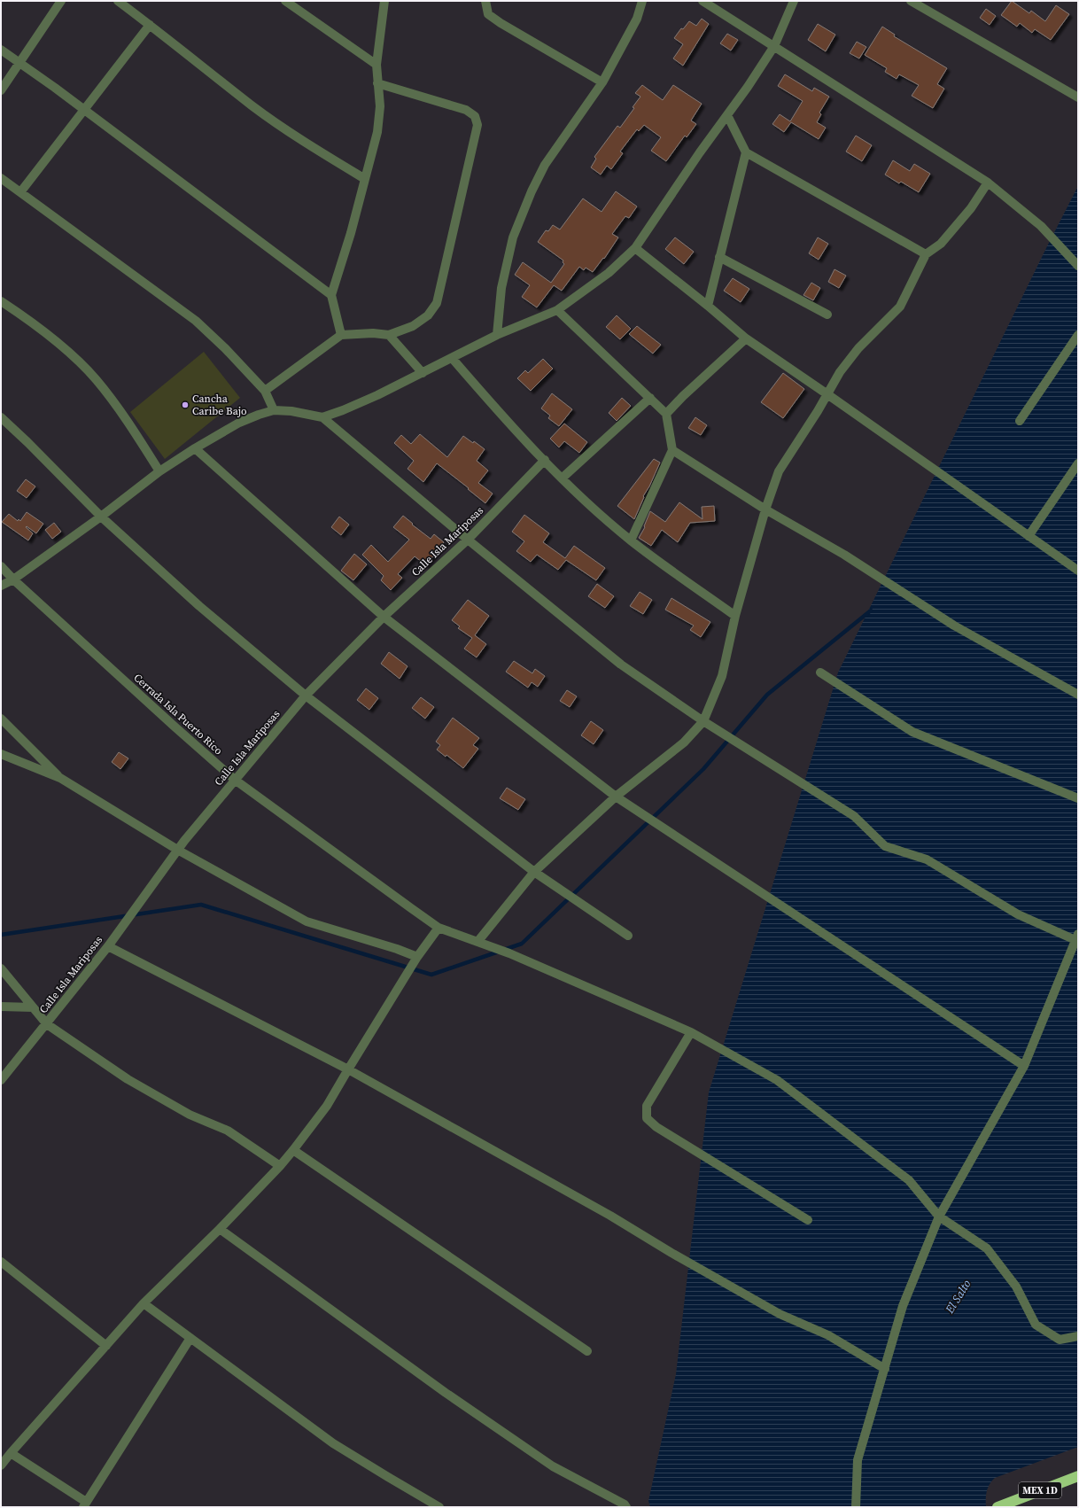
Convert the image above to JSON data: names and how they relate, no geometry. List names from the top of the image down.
{
  "streets": {
    "highway": ["MEX 1D"],
    "street": ["Calle Isla Mariposas", "Cerrada Isla Puerto Rico"]
  },
  "crossings": [
    ["Calle Isla Mariposas", "Cerrada Isla Puerto Rico"]
  ],
  "water": ["El Salto"],
  "places": ["Cancha Caribe Bajo"]
}
